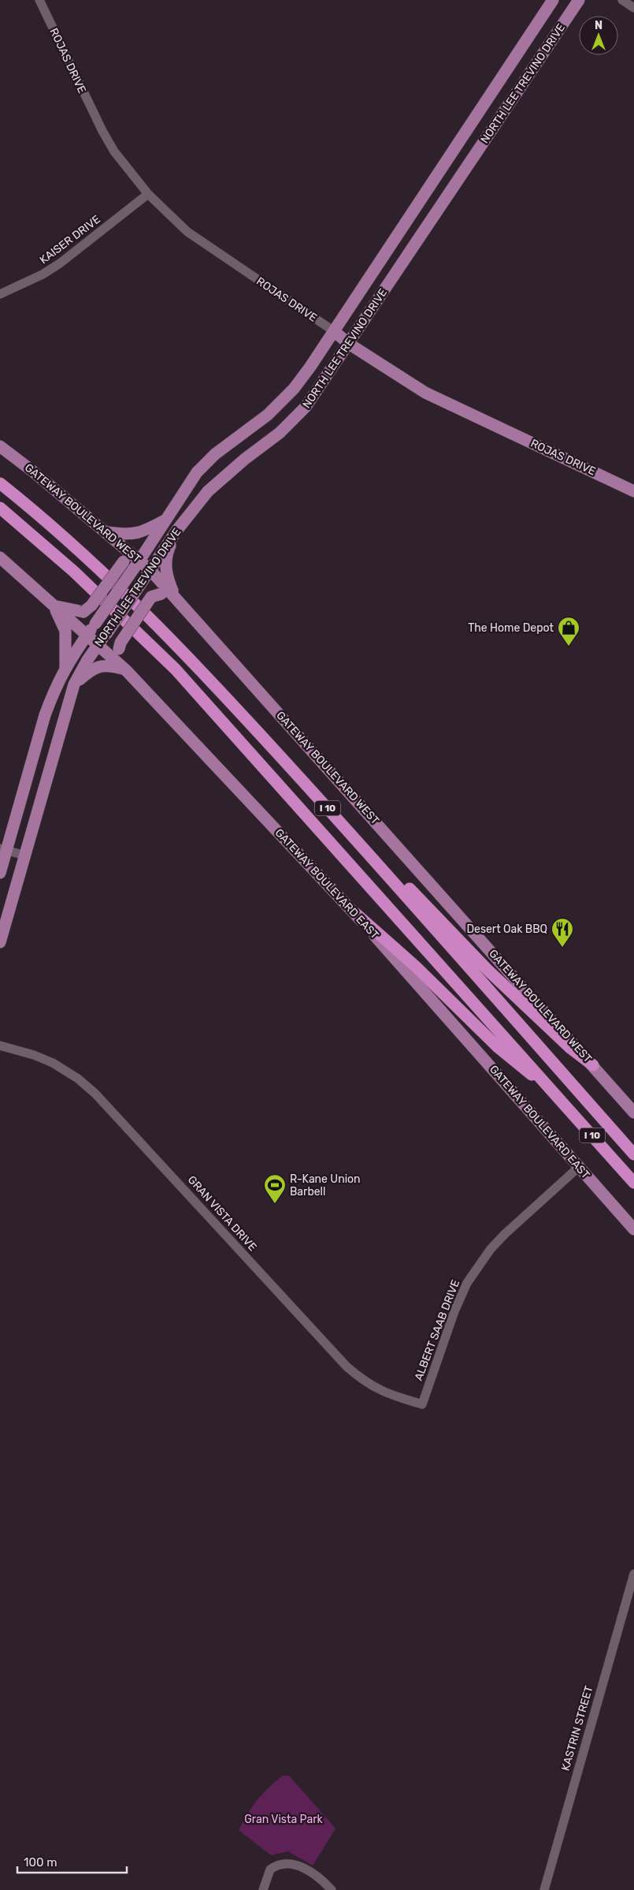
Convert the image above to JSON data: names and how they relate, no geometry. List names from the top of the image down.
{
  "streets": {
    "highway": ["I 10"],
    "main road": [
      "ROJAS DRIVE",
      "NORTH LEE TREVINO DRIVE",
      "GATEWAY BOULEVARD WEST",
      "GATEWAY BOULEVARD EAST"
    ],
    "street": [
      "KAISER DRIVE",
      "GRAN VISTA DRIVE",
      "ALBERT SAAB DRIVE",
      "KASTRIN STREET"
    ]
  },
  "crossings": [
    ["ROJAS DRIVE", "NORTH LEE TREVINO DRIVE"],
    ["ROJAS DRIVE", "KAISER DRIVE"],
    ["NORTH LEE TREVINO DRIVE", "GATEWAY BOULEVARD WEST"],
    ["NORTH LEE TREVINO DRIVE", "GATEWAY BOULEVARD EAST"],
    ["GATEWAY BOULEVARD EAST", "ALBERT SAAB DRIVE"],
    ["GRAN VISTA DRIVE", "ALBERT SAAB DRIVE"]
  ],
  "parks": ["Gran Vista Park"],
  "places": {
    "shop": ["The Home Depot"],
    "restaurant": ["Desert Oak BBQ"],
    "sports": ["R-Kane Union Barbell"]
  },
  "scale_bar": "100 m",
  "north": "top"
}
